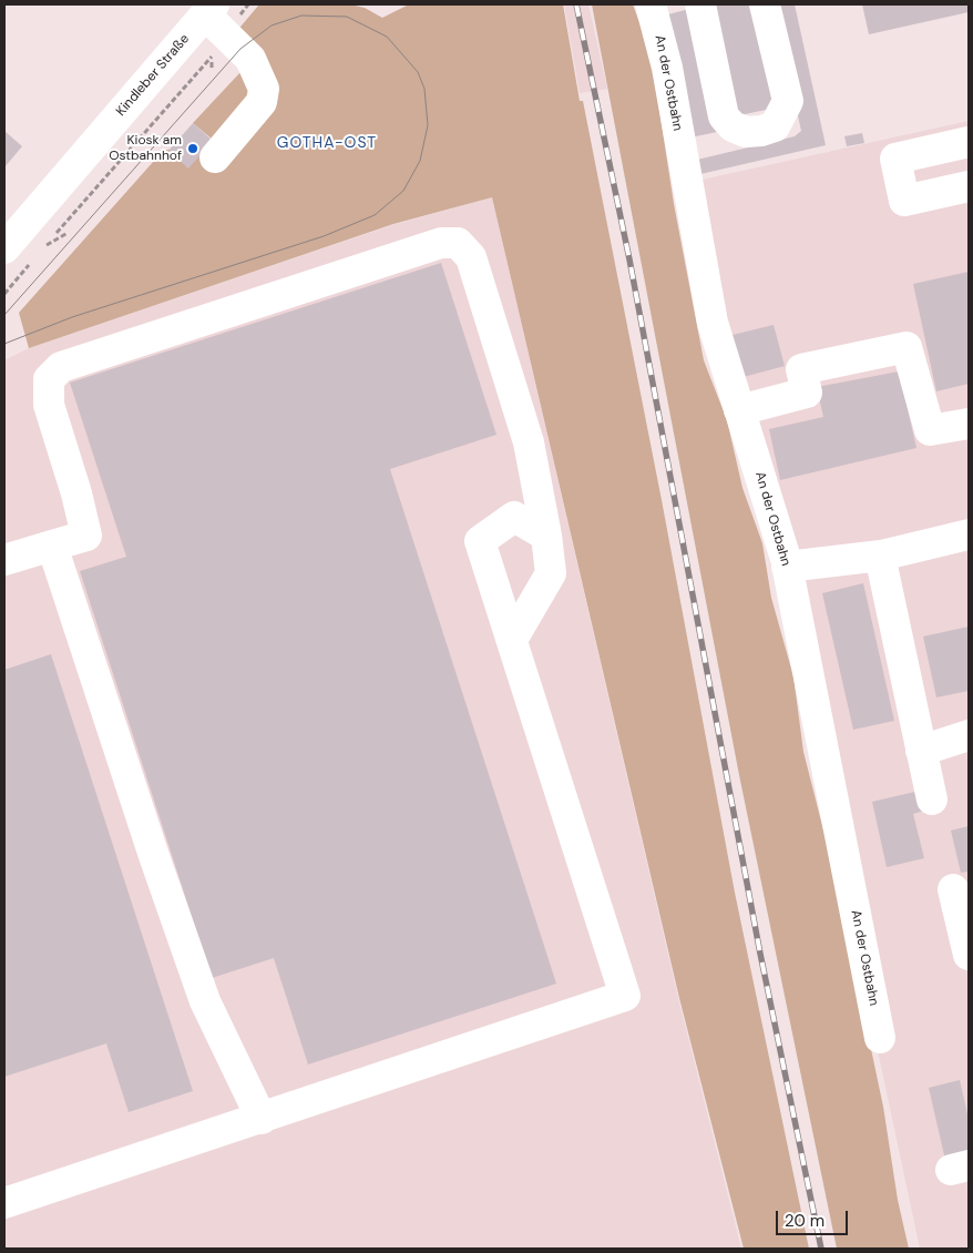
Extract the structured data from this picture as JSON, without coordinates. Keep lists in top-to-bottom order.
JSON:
{
  "streets": {
    "main road": ["Kindleber Straße", "An der Ostbahn"]
  },
  "districts": ["GOTHA-OST"],
  "places": ["Kiosk am Ostbahnhof"],
  "scale_bar": "20 m"
}
